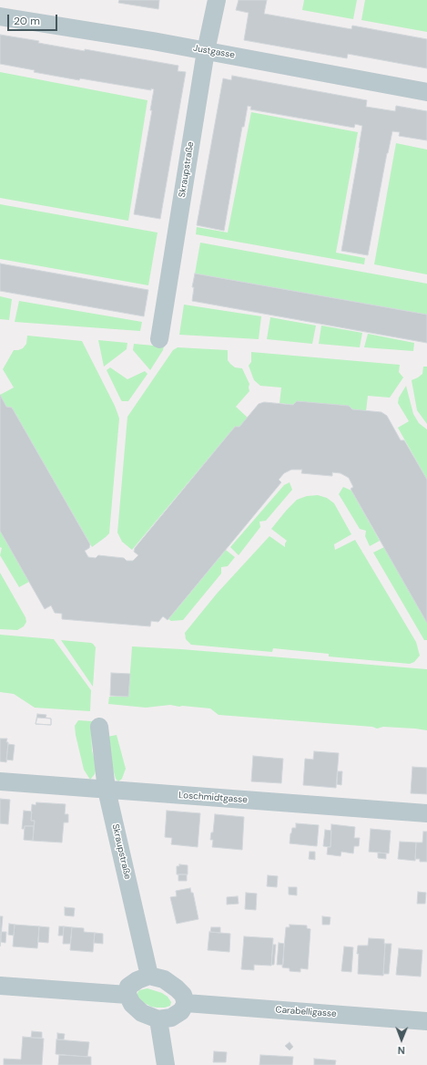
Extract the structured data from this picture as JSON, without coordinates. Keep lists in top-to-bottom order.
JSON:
{
  "streets": {
    "street": [
      "Justgasse",
      "Skraupstraße",
      "Loschmidtgasse",
      "Carabelligasse"
    ]
  },
  "crossings": [
    ["Justgasse", "Skraupstraße"],
    ["Skraupstraße", "Loschmidtgasse"],
    ["Skraupstraße", "Carabelligasse"]
  ],
  "scale_bar": "20 m",
  "north": "bottom"
}
